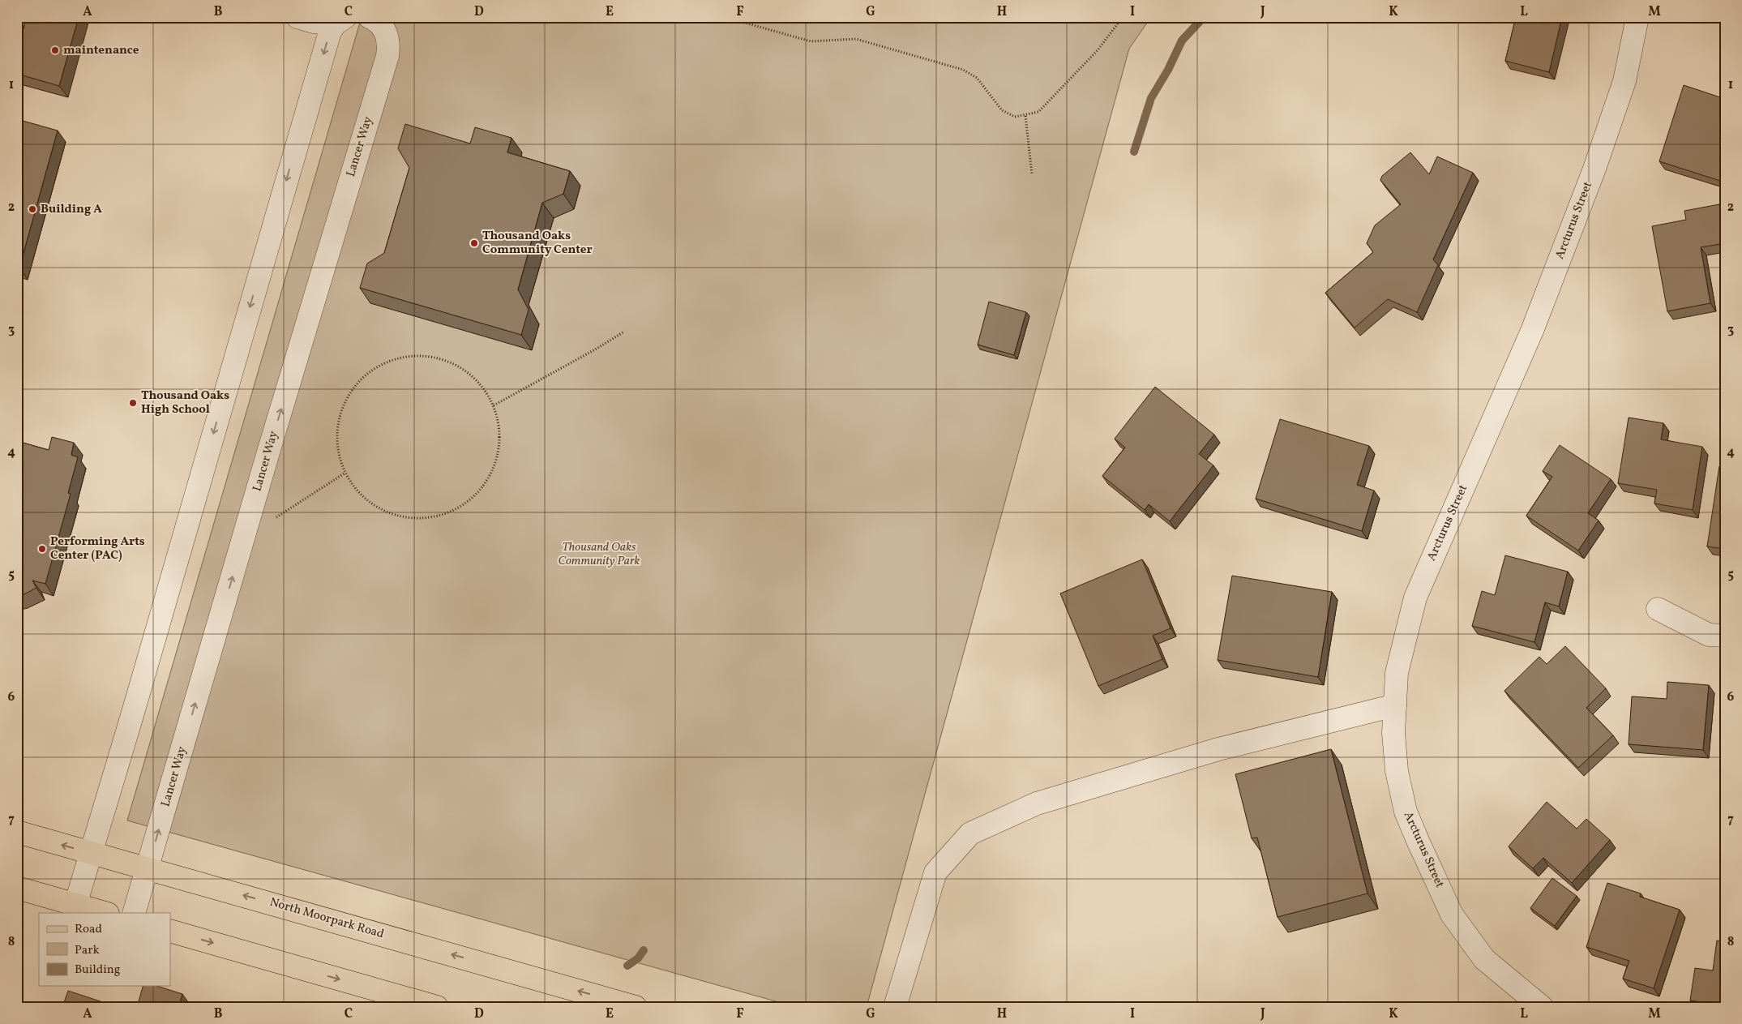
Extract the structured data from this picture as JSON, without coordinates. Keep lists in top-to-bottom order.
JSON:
{
  "streets": {
    "main road": ["North Moorpark Road"],
    "street": ["Lancer Way", "Arcturus Street"]
  },
  "crossings": [
    ["Lancer Way", "North Moorpark Road"]
  ],
  "parks": ["Thousand Oaks Community Park"],
  "places": [
    "maintenance",
    "Building A",
    "Thousand Oaks Community Center",
    "Thousand Oaks High School",
    "Performing Arts Center (PAC)"
  ],
  "legend": ["Road", "Park", "Building"],
  "grid": {
    "columns": [
      "A",
      "B",
      "C",
      "D",
      "E",
      "F",
      "G",
      "H",
      "I",
      "J",
      "K",
      "L",
      "M"
    ],
    "rows": [
      "1",
      "2",
      "3",
      "4",
      "5",
      "6",
      "7",
      "8"
    ]
  }
}
